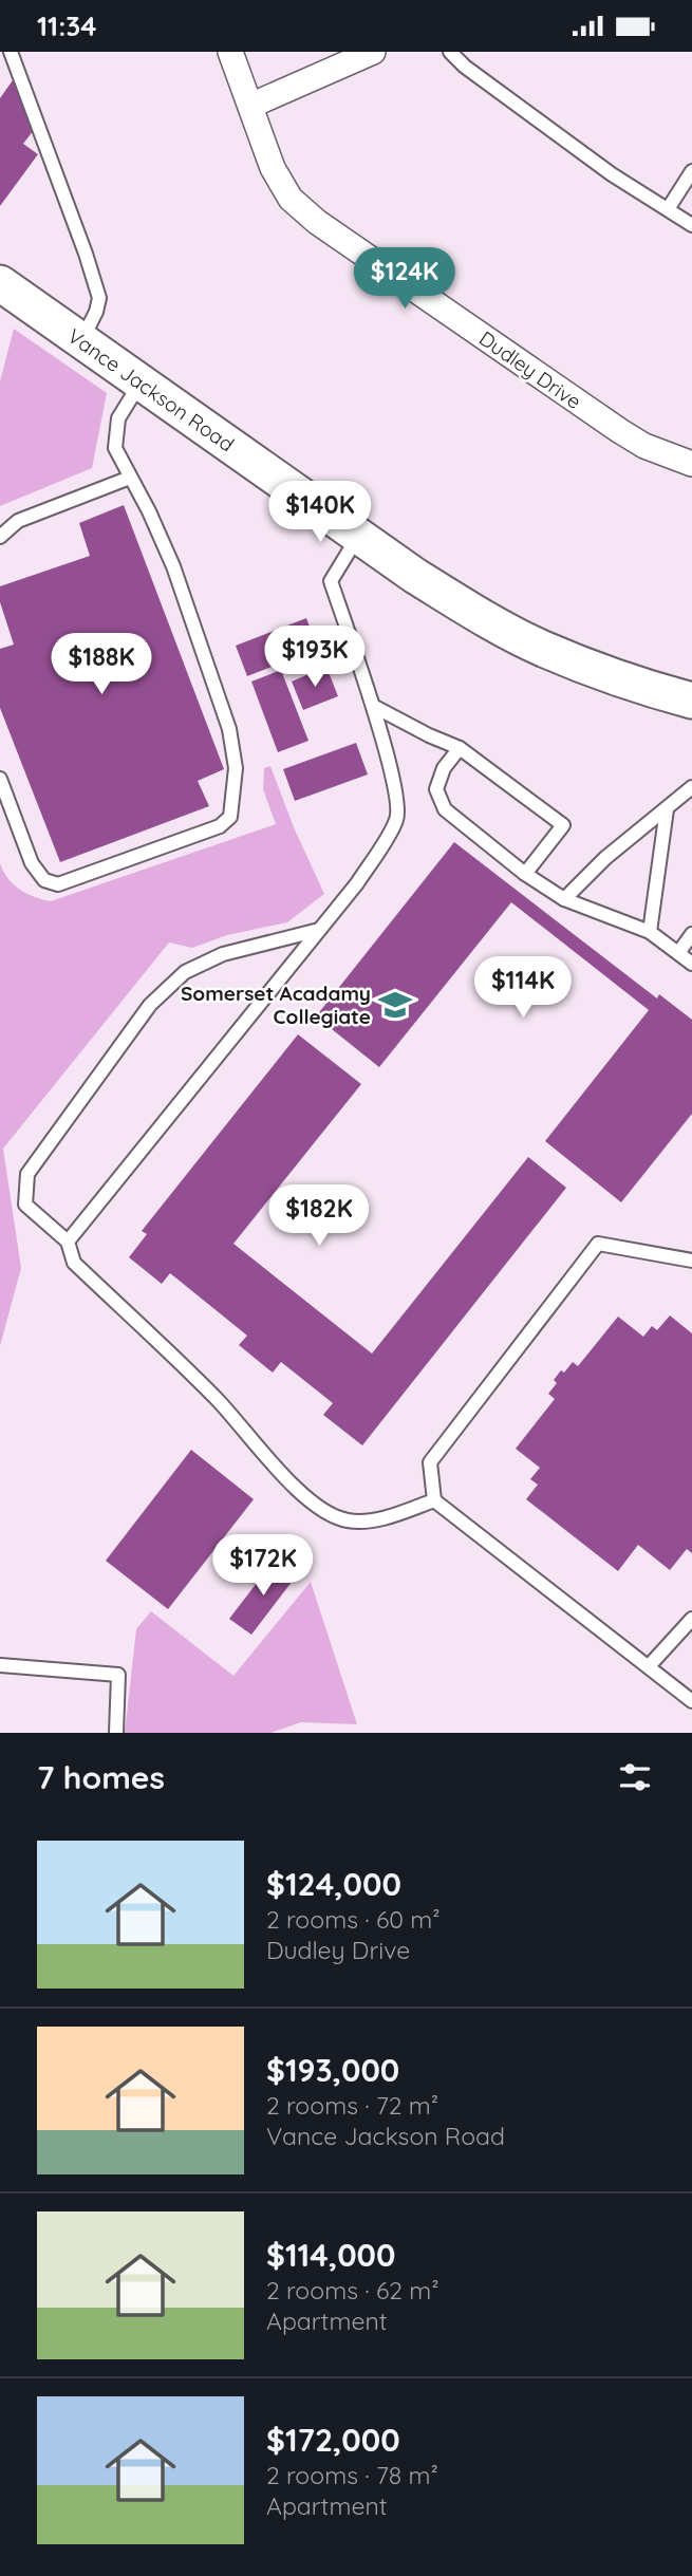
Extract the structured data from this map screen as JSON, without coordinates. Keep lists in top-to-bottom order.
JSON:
{
  "streets": {
    "main road": ["Vance Jackson Road"],
    "street": ["Dudley Drive"]
  },
  "places": {
    "school or university": ["Somerset Acadamy Collegiate"]
  },
  "page": {
    "status": "11:34",
    "price": [
      "$124K",
      "$140K",
      "$193K",
      "$188K",
      "$114K",
      "$182K",
      "$172K"
    ],
    "heading": "7 homes",
    "list": [
      {
        "name": "$124,000",
        "note": "2 rooms · 60 m² · Dudley Drive"
      },
      {
        "name": "$193,000",
        "note": "2 rooms · 72 m² · Vance Jackson Road"
      },
      {
        "name": "$114,000",
        "note": "2 rooms · 62 m² · Apartment"
      },
      {
        "name": "$172,000",
        "note": "2 rooms · 78 m² · Apartment"
      }
    ]
  }
}
